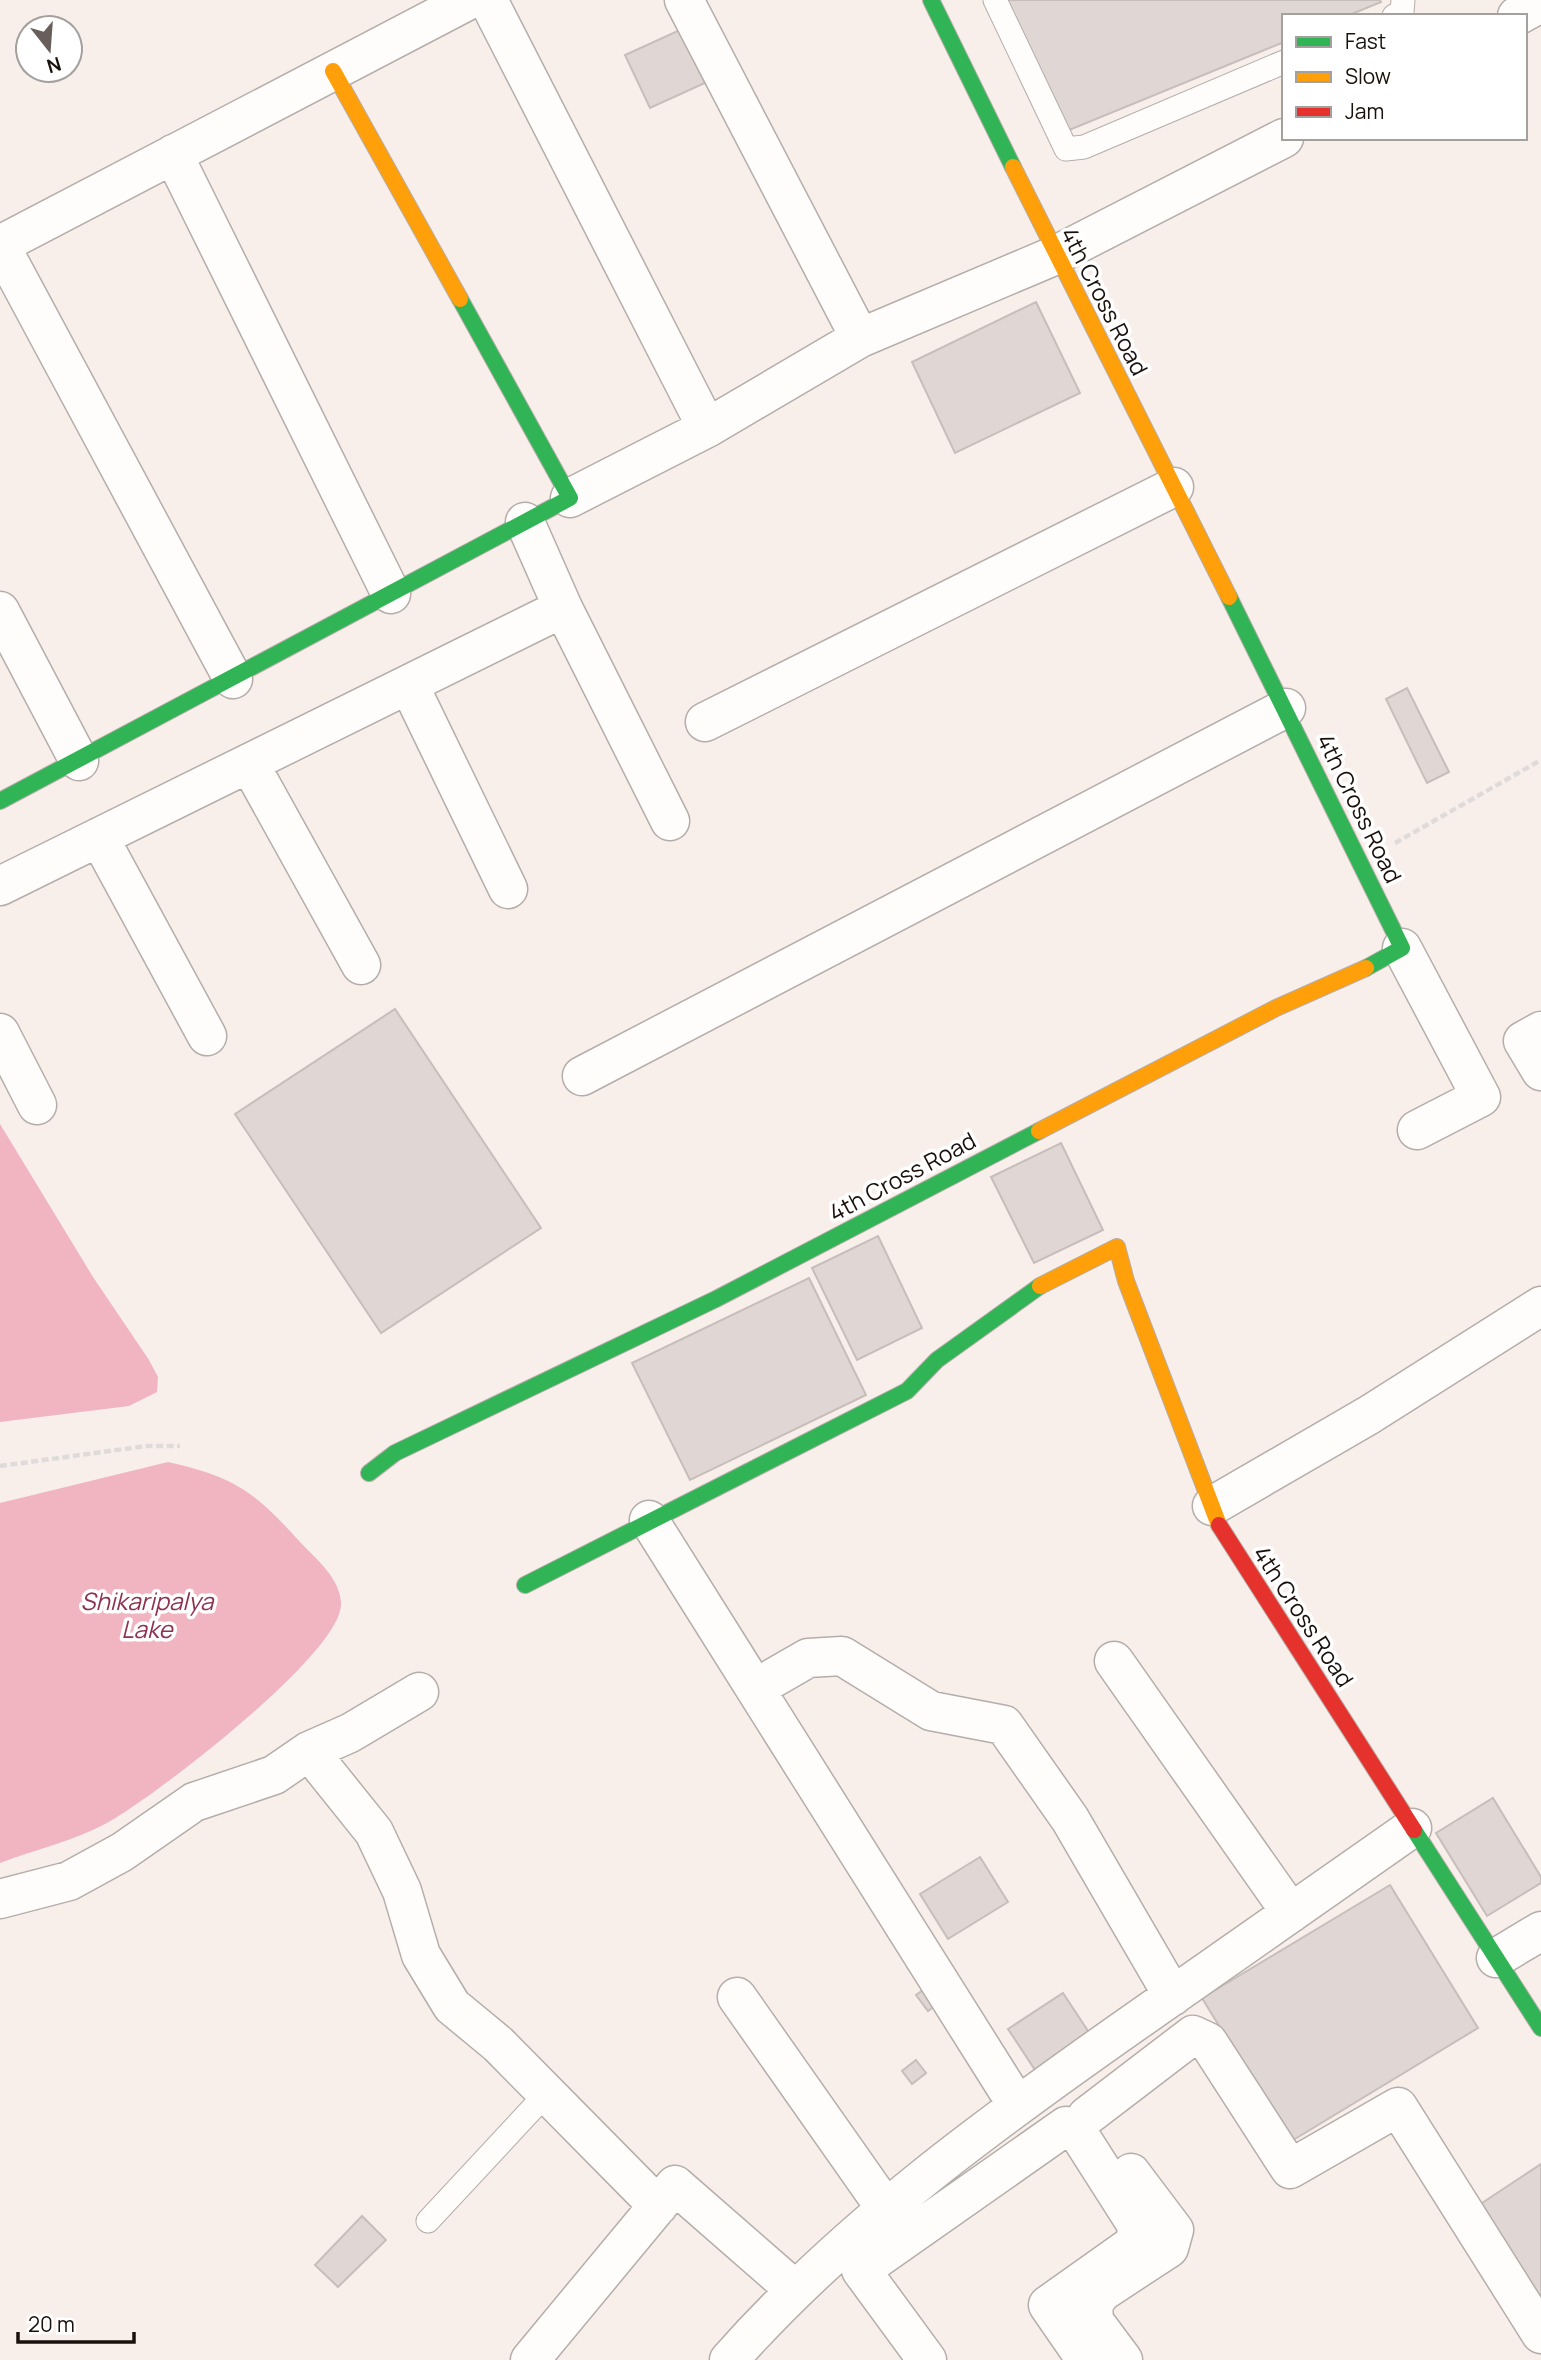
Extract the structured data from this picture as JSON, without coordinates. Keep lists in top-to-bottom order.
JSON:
{
  "streets": {
    "street": ["4th Cross Road"]
  },
  "water": ["Shikaripalya Lake"],
  "legend": ["Fast", "Slow", "Jam"],
  "scale_bar": "20 m",
  "north": "bottom"
}
